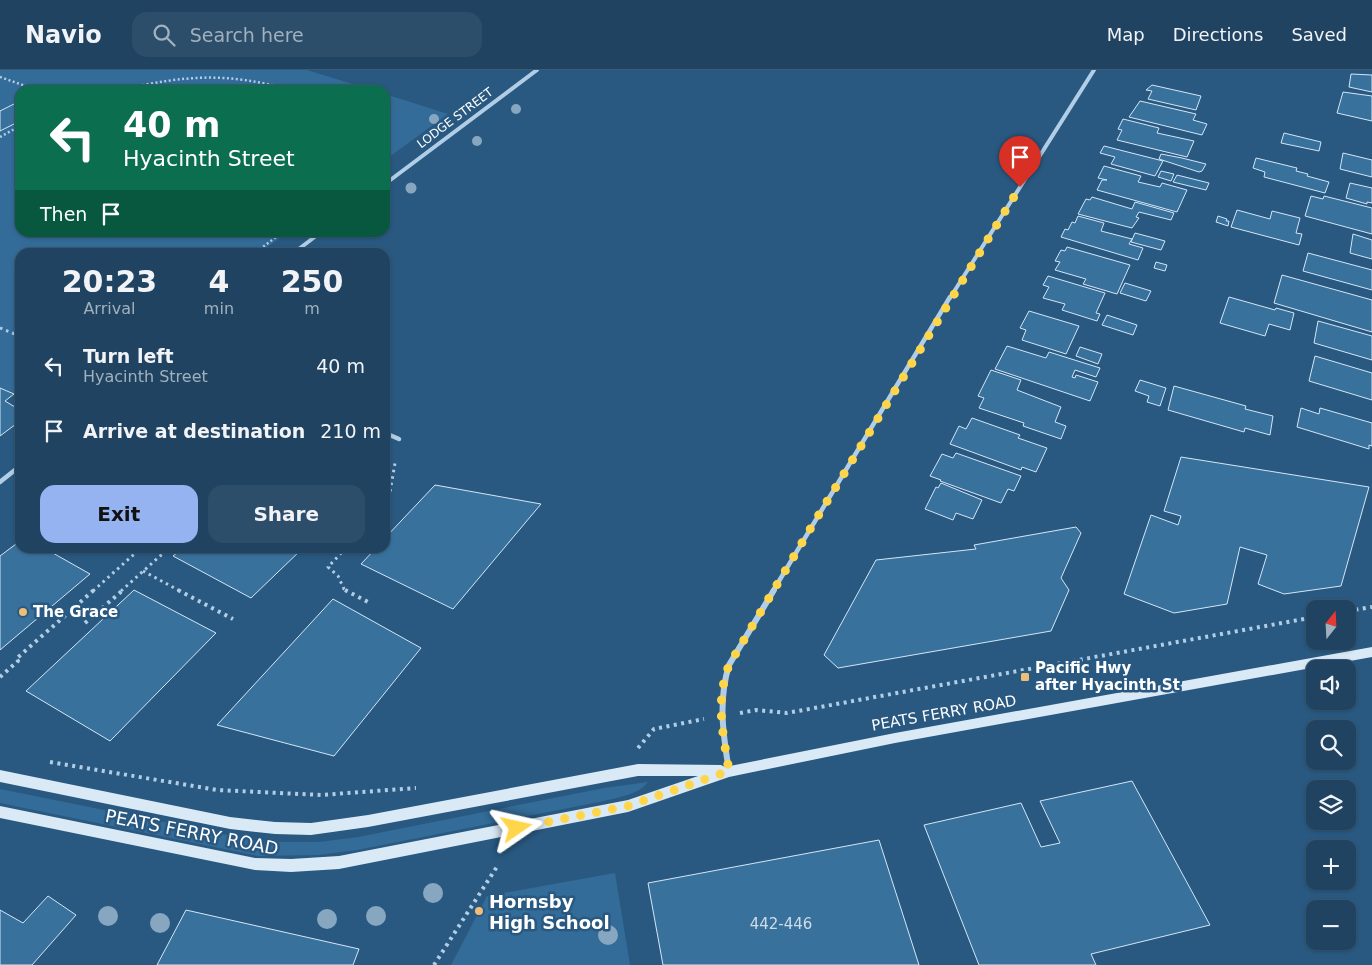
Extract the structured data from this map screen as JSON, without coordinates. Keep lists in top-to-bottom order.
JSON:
{
  "streets": {
    "main road": ["PEATS FERRY ROAD"],
    "street": ["LODGE STREET"]
  },
  "places": {
    "other": ["The Grace", "Hornsby High School"],
    "transit": ["Pacific Hwy after Hyacinth St"]
  },
  "house_numbers": ["442-446"],
  "north": "top",
  "page": {
    "header": "Navio",
    "search": "Search here",
    "nav": ["Map", "Directions", "Saved"],
    "turn": ["40 m", "Hyacinth Street"],
    "then": "Then",
    "eta": [
      "20:23",
      "Arrival",
      "4",
      "min",
      "250",
      "m"
    ],
    "list": [
      {
        "name": "Turn left",
        "note": "Hyacinth Street",
        "value": "40 m"
      },
      {
        "name": "Arrive at destination",
        "value": "210 m"
      }
    ],
    "buttons": ["Exit", "Share"],
    "map_buttons": ["+", "−"]
  }
}
